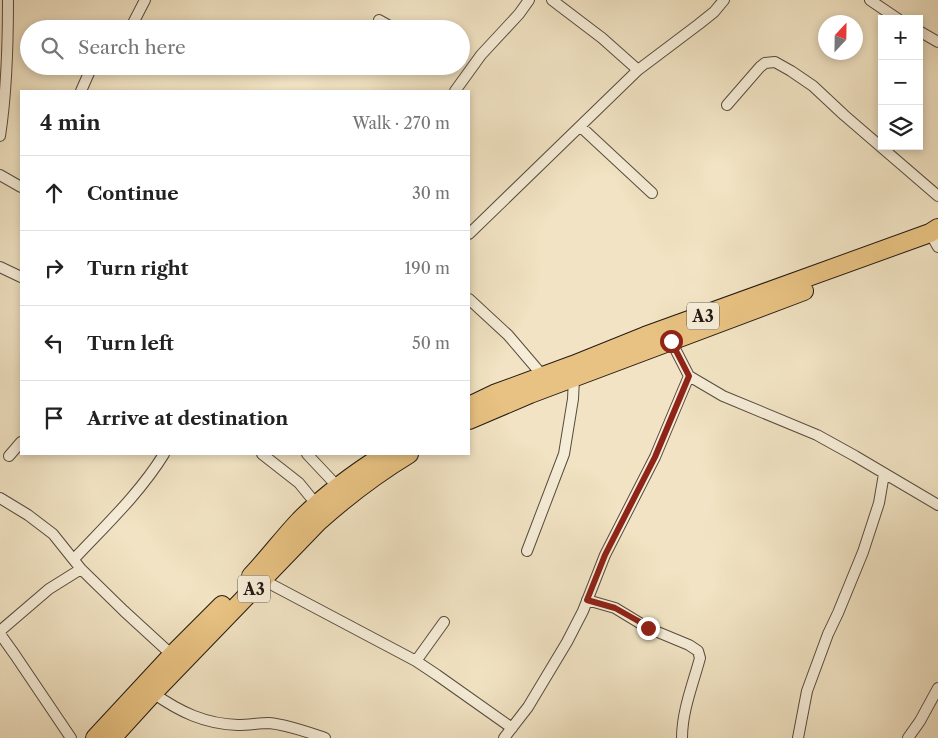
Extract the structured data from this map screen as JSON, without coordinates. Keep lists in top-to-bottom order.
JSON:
{
  "streets": {
    "highway": ["A3"]
  },
  "north": "top",
  "page": {
    "map_buttons": ["+", "−"],
    "search": "Search here",
    "heading": ["4 min", "Walk · 270 m"],
    "list": [
      ["Continue", "30 m"],
      ["Turn right", "190 m"],
      ["Turn left", "50 m"],
      "Arrive at destination"
    ]
  }
}
